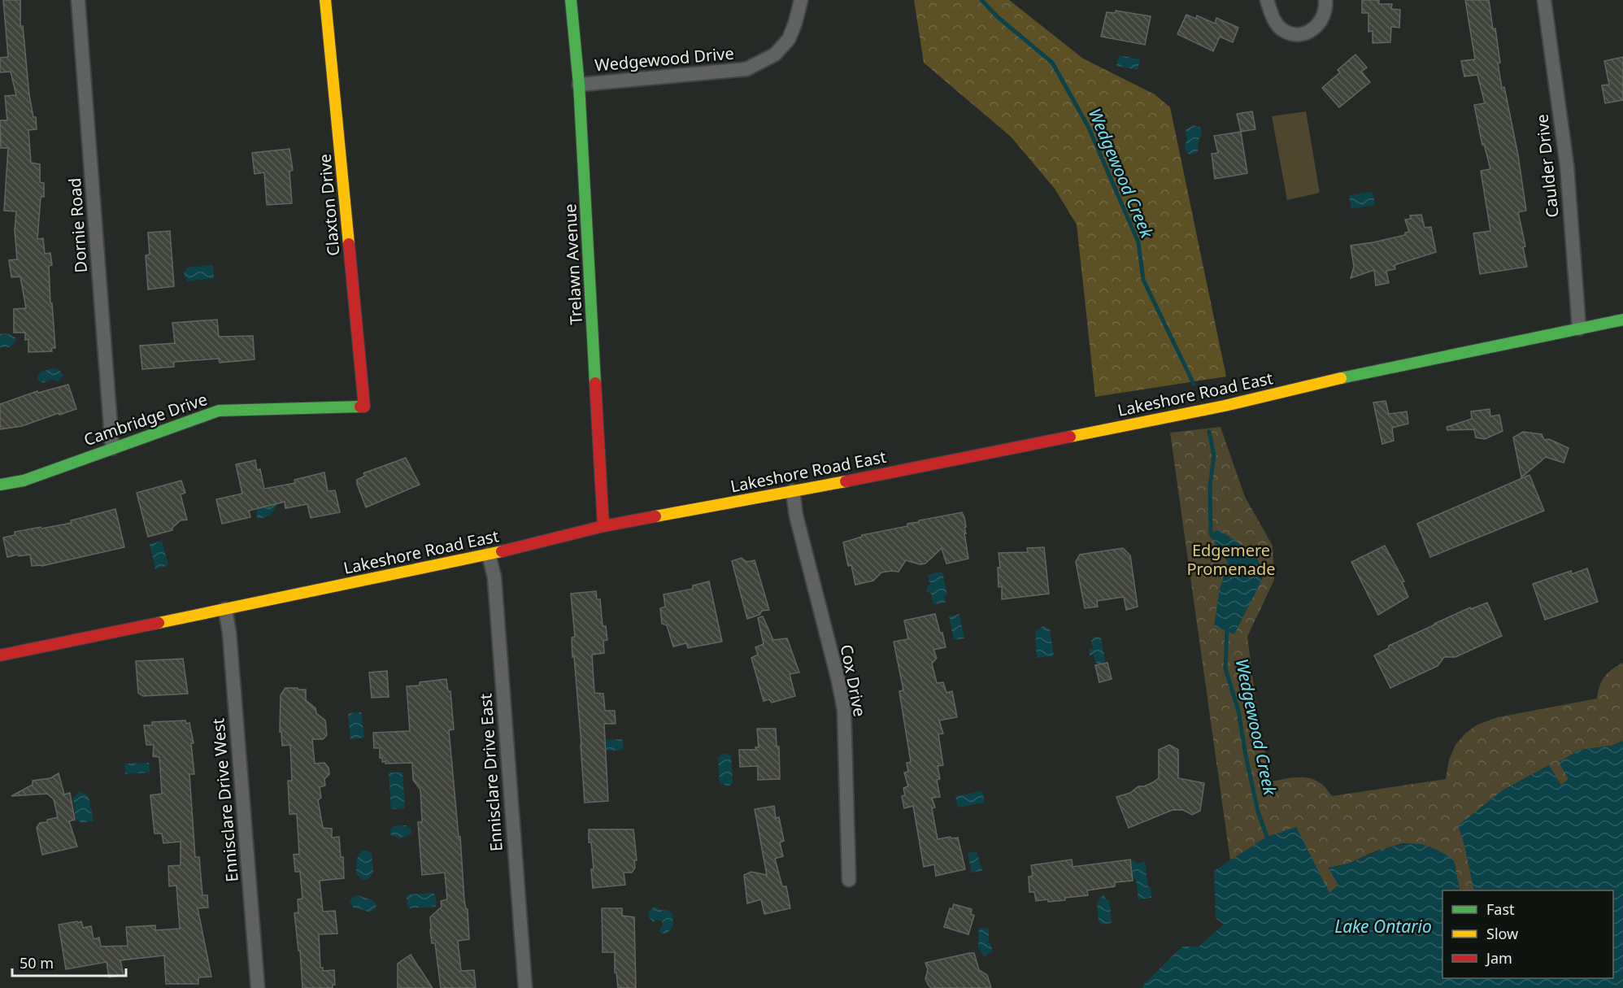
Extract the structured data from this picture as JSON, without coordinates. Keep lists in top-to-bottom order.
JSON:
{
  "streets": {
    "main road": [
      "Claxton Drive",
      "Trelawn Avenue",
      "Lakeshore Road East",
      "Cambridge Drive"
    ],
    "street": [
      "Wedgewood Drive",
      "Caulder Drive",
      "Dornie Road",
      "Cox Drive",
      "Ennisclare Drive East",
      "Ennisclare Drive West"
    ]
  },
  "crossings": [
    ["Wedgewood Drive", "Trelawn Avenue"],
    ["Caulder Drive", "Lakeshore Road East"],
    ["Claxton Drive", "Cambridge Drive"],
    ["Dornie Road", "Cambridge Drive"],
    ["Trelawn Avenue", "Lakeshore Road East"],
    ["Lakeshore Road East", "Cox Drive"],
    ["Lakeshore Road East", "Ennisclare Drive East"],
    ["Lakeshore Road East", "Ennisclare Drive West"]
  ],
  "water": ["Wedgewood Creek", "Lake Ontario"],
  "parks": ["Edgemere Promenade"],
  "legend": ["Fast", "Slow", "Jam"],
  "scale_bar": "50 m"
}
